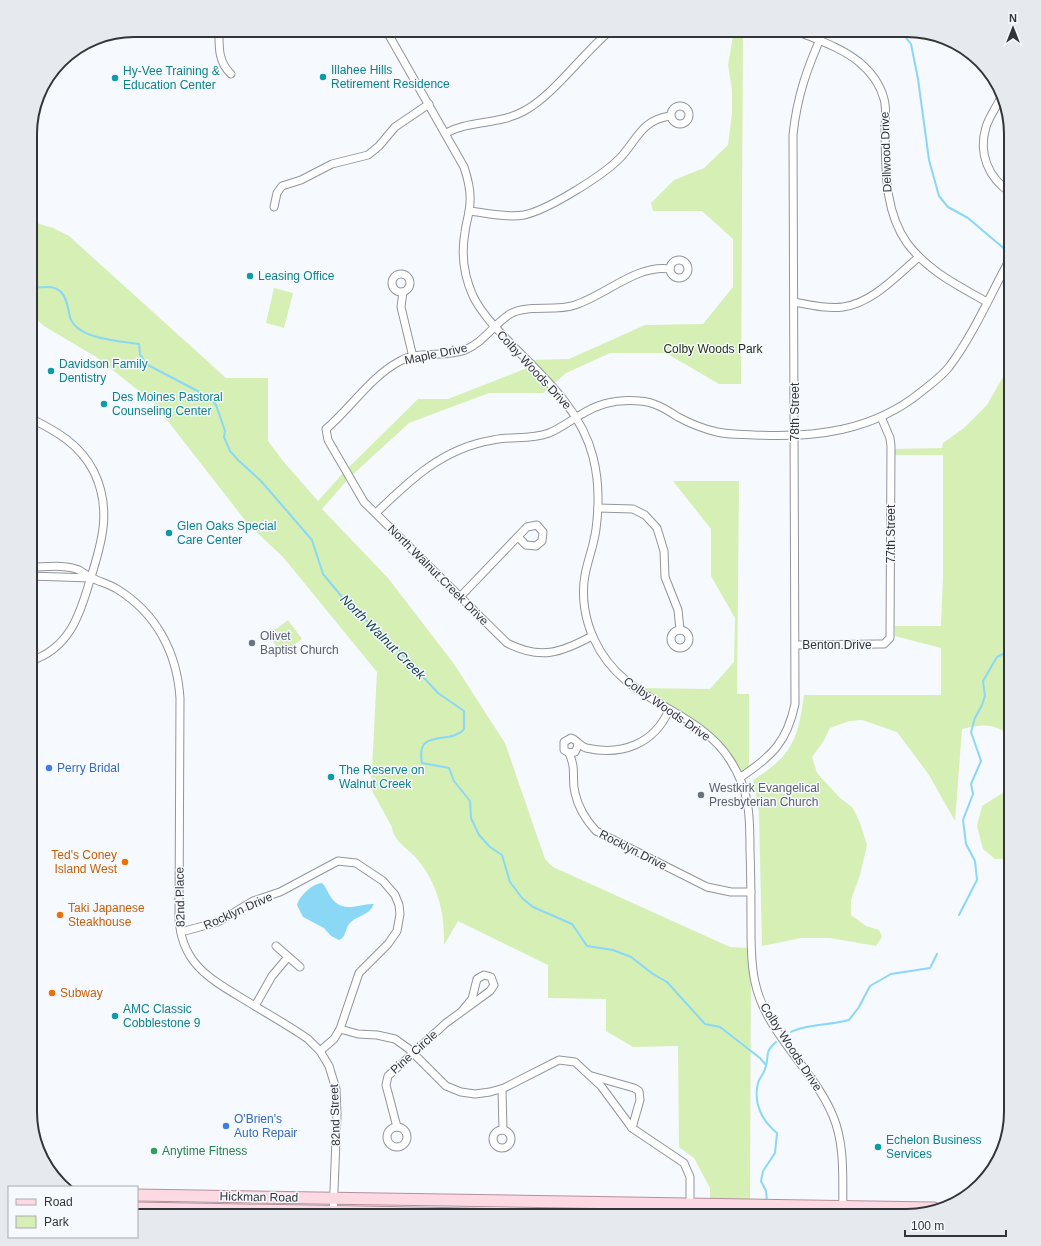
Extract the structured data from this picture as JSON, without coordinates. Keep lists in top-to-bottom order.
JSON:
{
  "streets": {
    "main road": ["Hickman Road"],
    "street": [
      "Dellwood Drive",
      "Maple Drive",
      "Colby Woods Drive",
      "78th Street",
      "77th Street",
      "North Walnut Creek Drive",
      "Benton Drive",
      "Rocklyn Drive",
      "82nd Place",
      "Pine Circle",
      "82nd Street"
    ]
  },
  "crossings": [
    ["Dellwood Drive", "78th Street"],
    ["Maple Drive", "Colby Woods Drive"],
    ["Maple Drive", "North Walnut Creek Drive"],
    ["Colby Woods Drive", "78th Street"],
    ["Colby Woods Drive", "North Walnut Creek Drive"],
    ["Colby Woods Drive", "Rocklyn Drive"],
    ["78th Street", "Benton Drive"],
    ["77th Street", "Benton Drive"],
    ["Rocklyn Drive", "82nd Place"],
    ["82nd Place", "82nd Street"],
    ["82nd Street", "Hickman Road"]
  ],
  "water": ["North Walnut Creek"],
  "parks": ["Colby Woods Park"],
  "places": [
    "Illahee Hills Retirement Residence",
    "Hy-Vee Training & Education Center",
    "Leasing Office",
    "Davidson Family Dentistry",
    "Des Moines Pastoral Counseling Center",
    "Glen Oaks Special Care Center",
    "Olivet Baptist Church",
    "Perry Bridal",
    "The Reserve on Walnut Creek",
    "Westkirk Evangelical Presbyterian Church",
    "Ted's Coney Island West",
    "Taki Japanese Steakhouse",
    "Subway",
    "AMC Classic Cobblestone 9",
    "O'Brien's Auto Repair",
    "Echelon Business Services",
    "Anytime Fitness"
  ],
  "legend": ["Road", "Park"],
  "scale_bar": "100 m",
  "north": "top"
}
